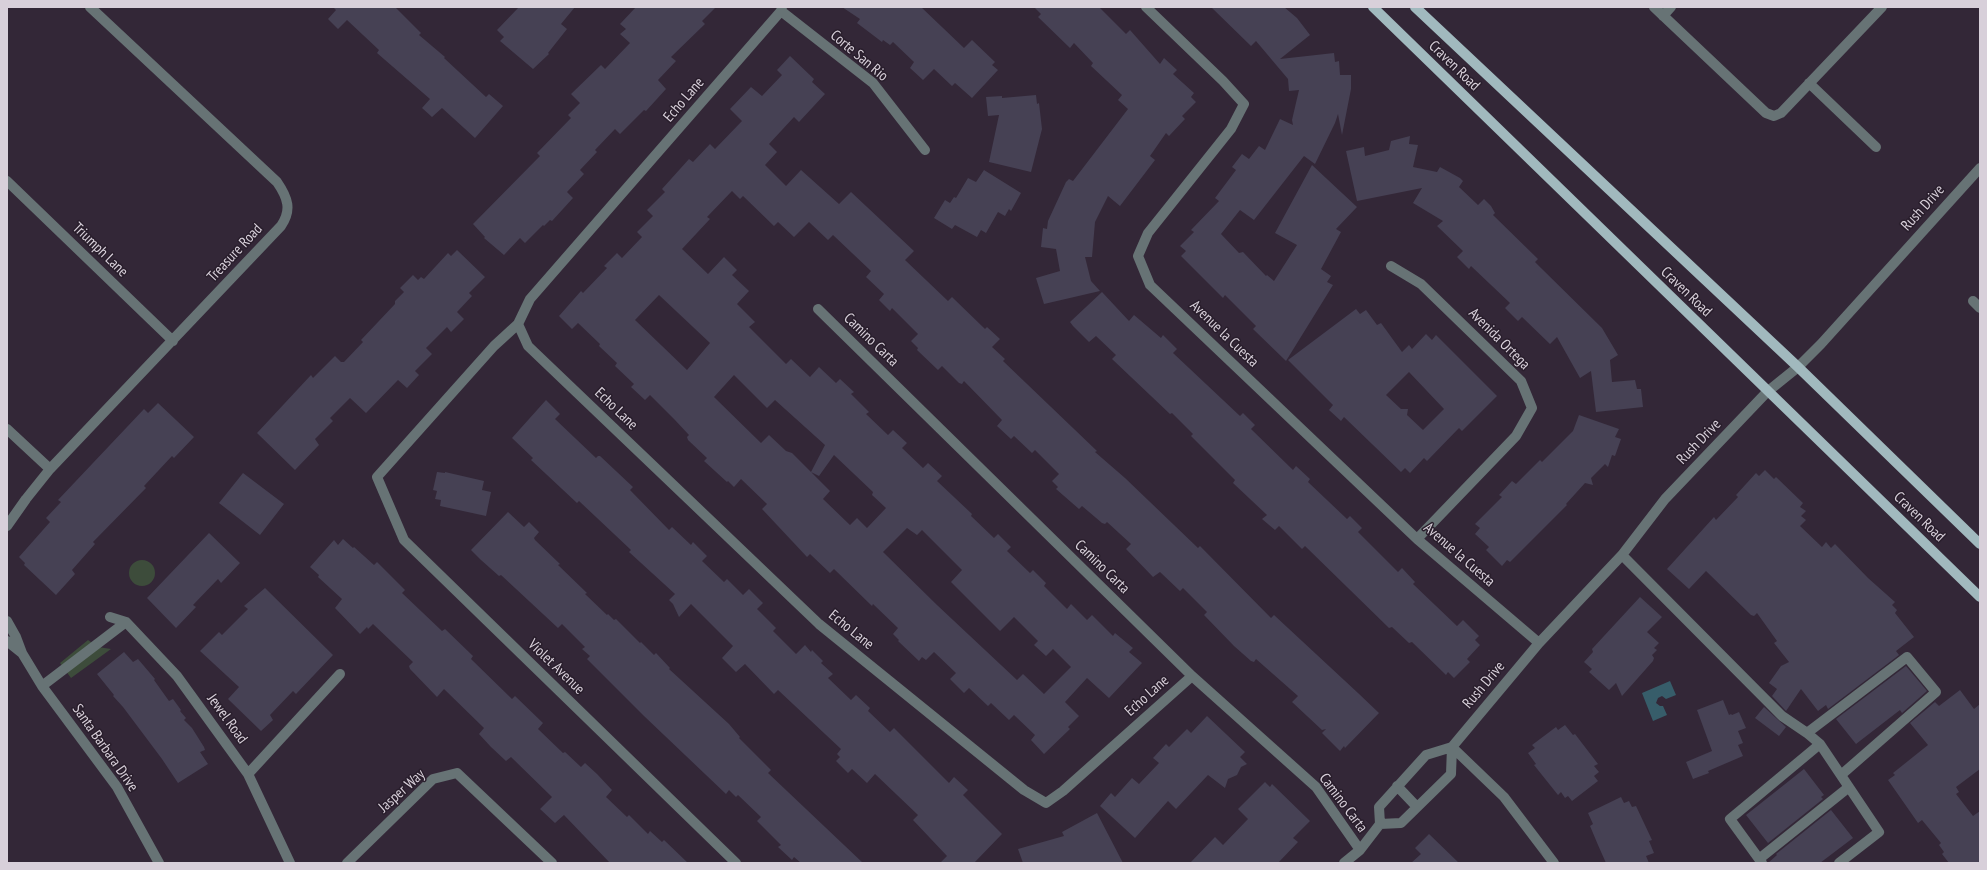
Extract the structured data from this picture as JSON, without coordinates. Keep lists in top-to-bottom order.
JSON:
{
  "streets": {
    "main road": ["Craven Road"],
    "street": [
      "Corte San Rio",
      "Echo Lane",
      "Rush Drive",
      "Triumph Lane",
      "Treasure Road",
      "Avenue la Cuesta",
      "Avenida Ortega",
      "Camino Carta",
      "Violet Avenue",
      "Jewel Road",
      "Santa Barbara Drive",
      "Jasper Way"
    ]
  },
  "crossings": [
    ["Corte San Rio", "Echo Lane"],
    ["Craven Road", "Rush Drive"],
    ["Echo Lane", "Camino Carta"],
    ["Echo Lane", "Violet Avenue"],
    ["Rush Drive", "Avenue la Cuesta"],
    ["Triumph Lane", "Treasure Road"],
    ["Avenue la Cuesta", "Avenida Ortega"]
  ]
}
